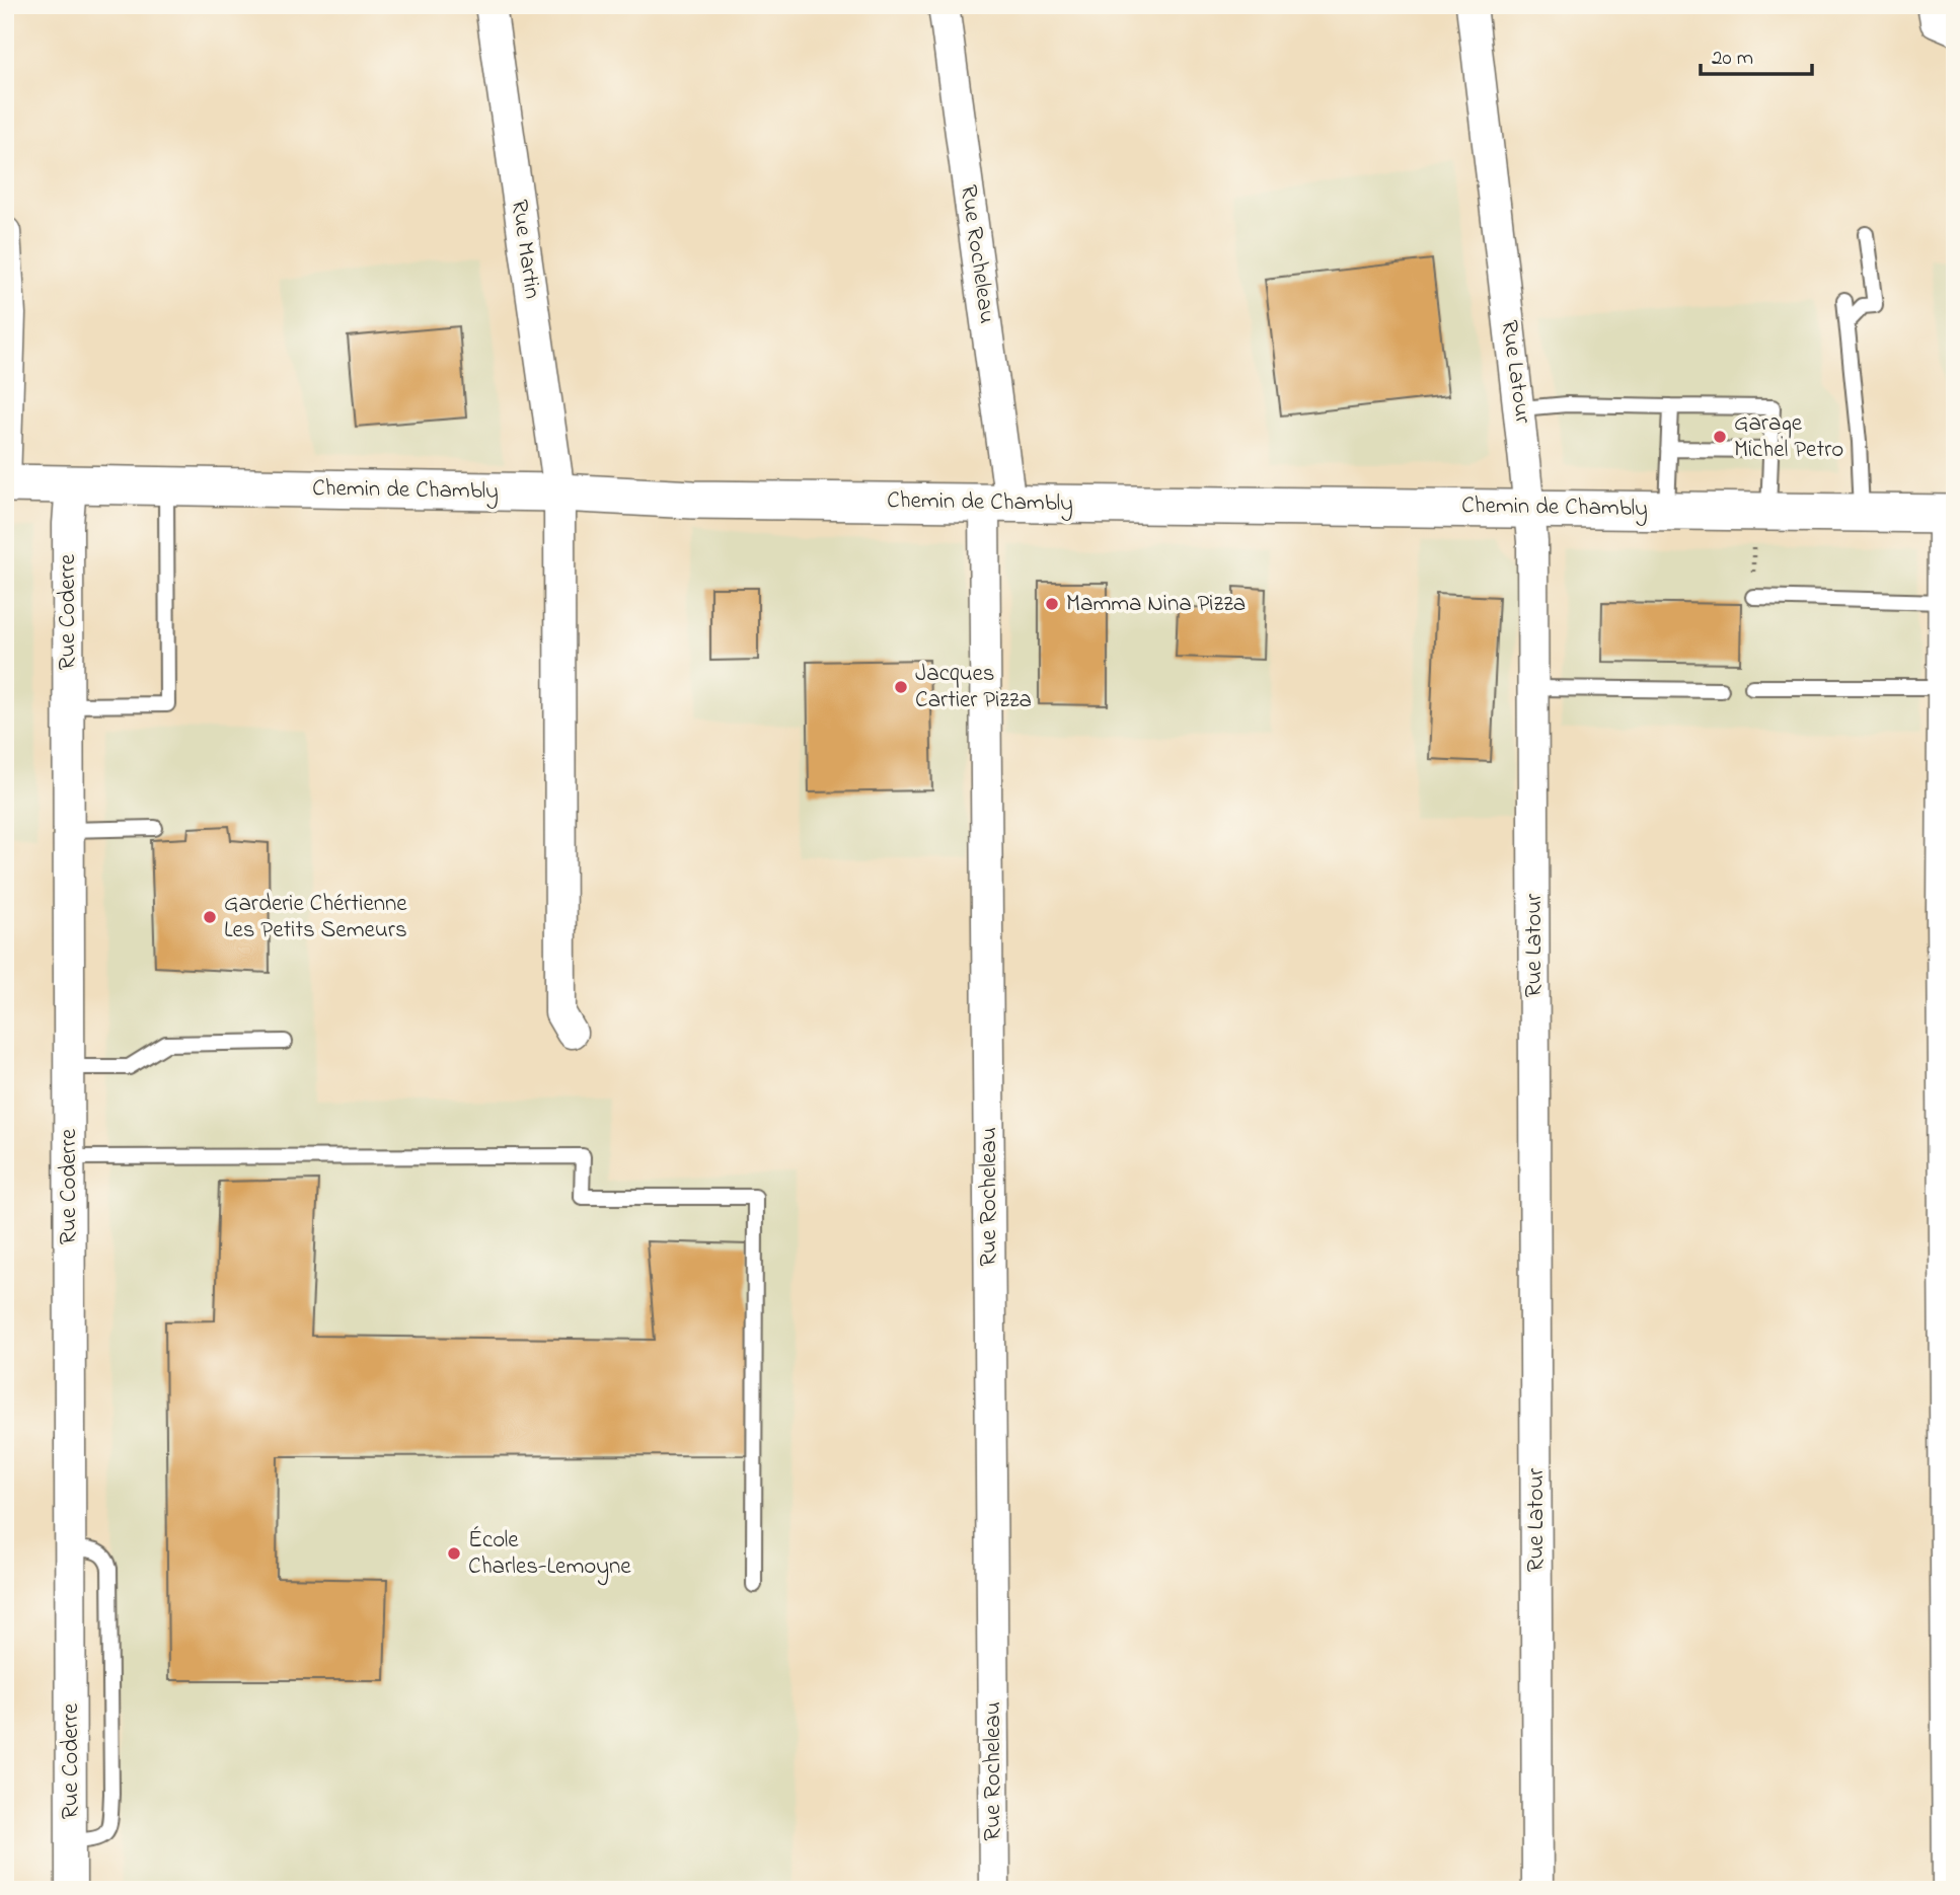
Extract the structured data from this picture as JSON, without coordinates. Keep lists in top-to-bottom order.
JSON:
{
  "streets": {
    "street": [
      "Rue Martin",
      "Rue Rocheleau",
      "Rue Latour",
      "Chemin de Chambly",
      "Rue Coderre"
    ]
  },
  "crossings": [
    ["Rue Martin", "Chemin de Chambly"],
    ["Rue Rocheleau", "Chemin de Chambly"],
    ["Rue Latour", "Chemin de Chambly"],
    ["Chemin de Chambly", "Rue Coderre"]
  ],
  "places": [
    "Garage Michel Petro",
    "Mamma Nina Pizza",
    "Jacques Cartier Pizza",
    "Garderie Chértienne Les Petits Semeurs",
    "École Charles-Lemoyne"
  ],
  "scale_bar": "20 m"
}
